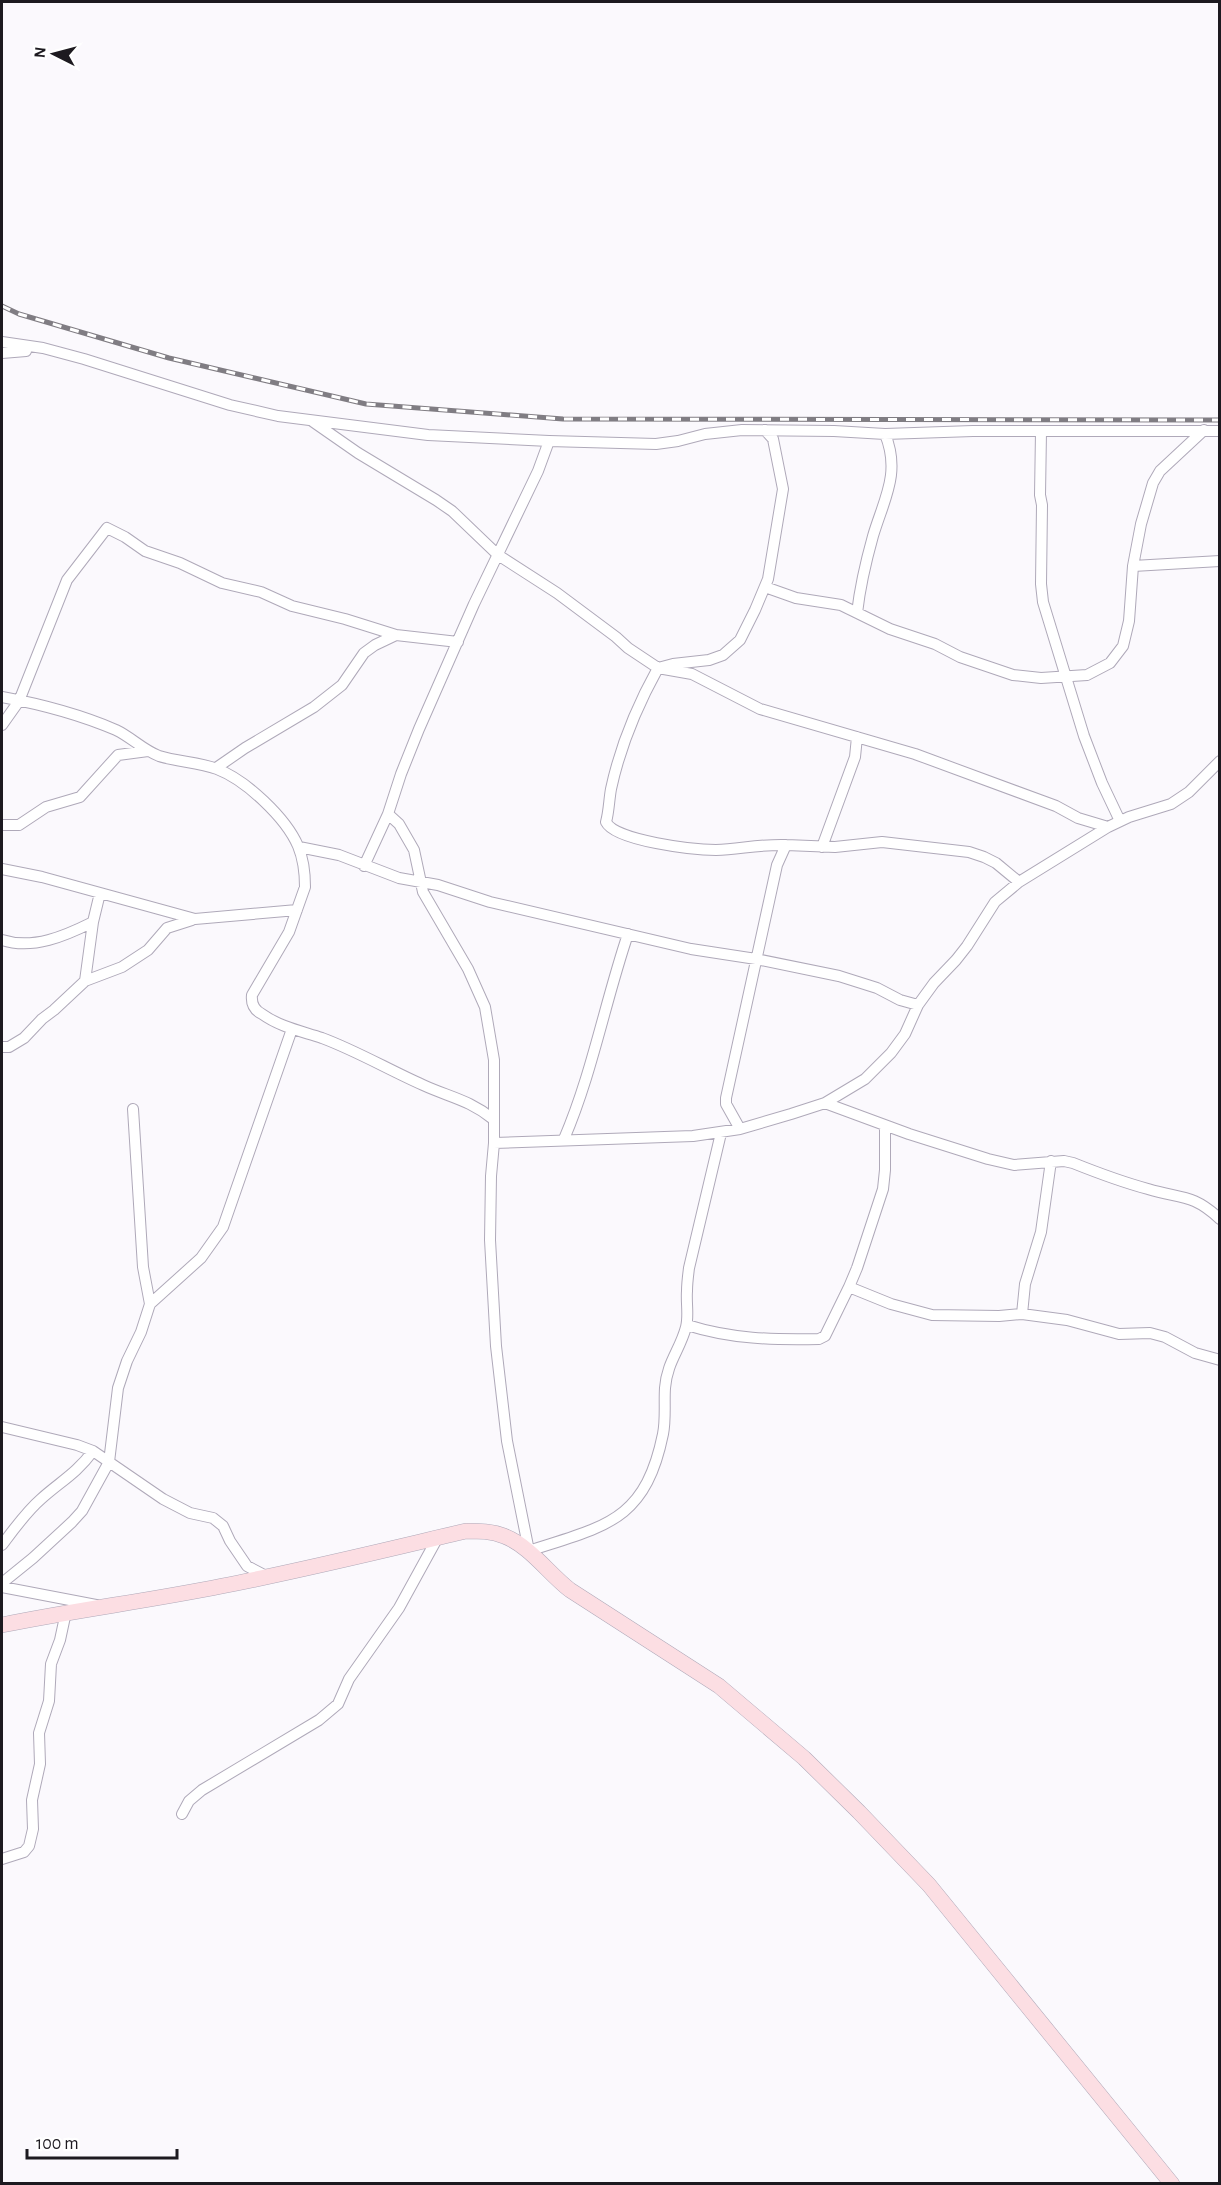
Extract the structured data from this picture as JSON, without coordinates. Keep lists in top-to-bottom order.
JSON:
{
  "scale_bar": "100 m",
  "north": "left"
}
